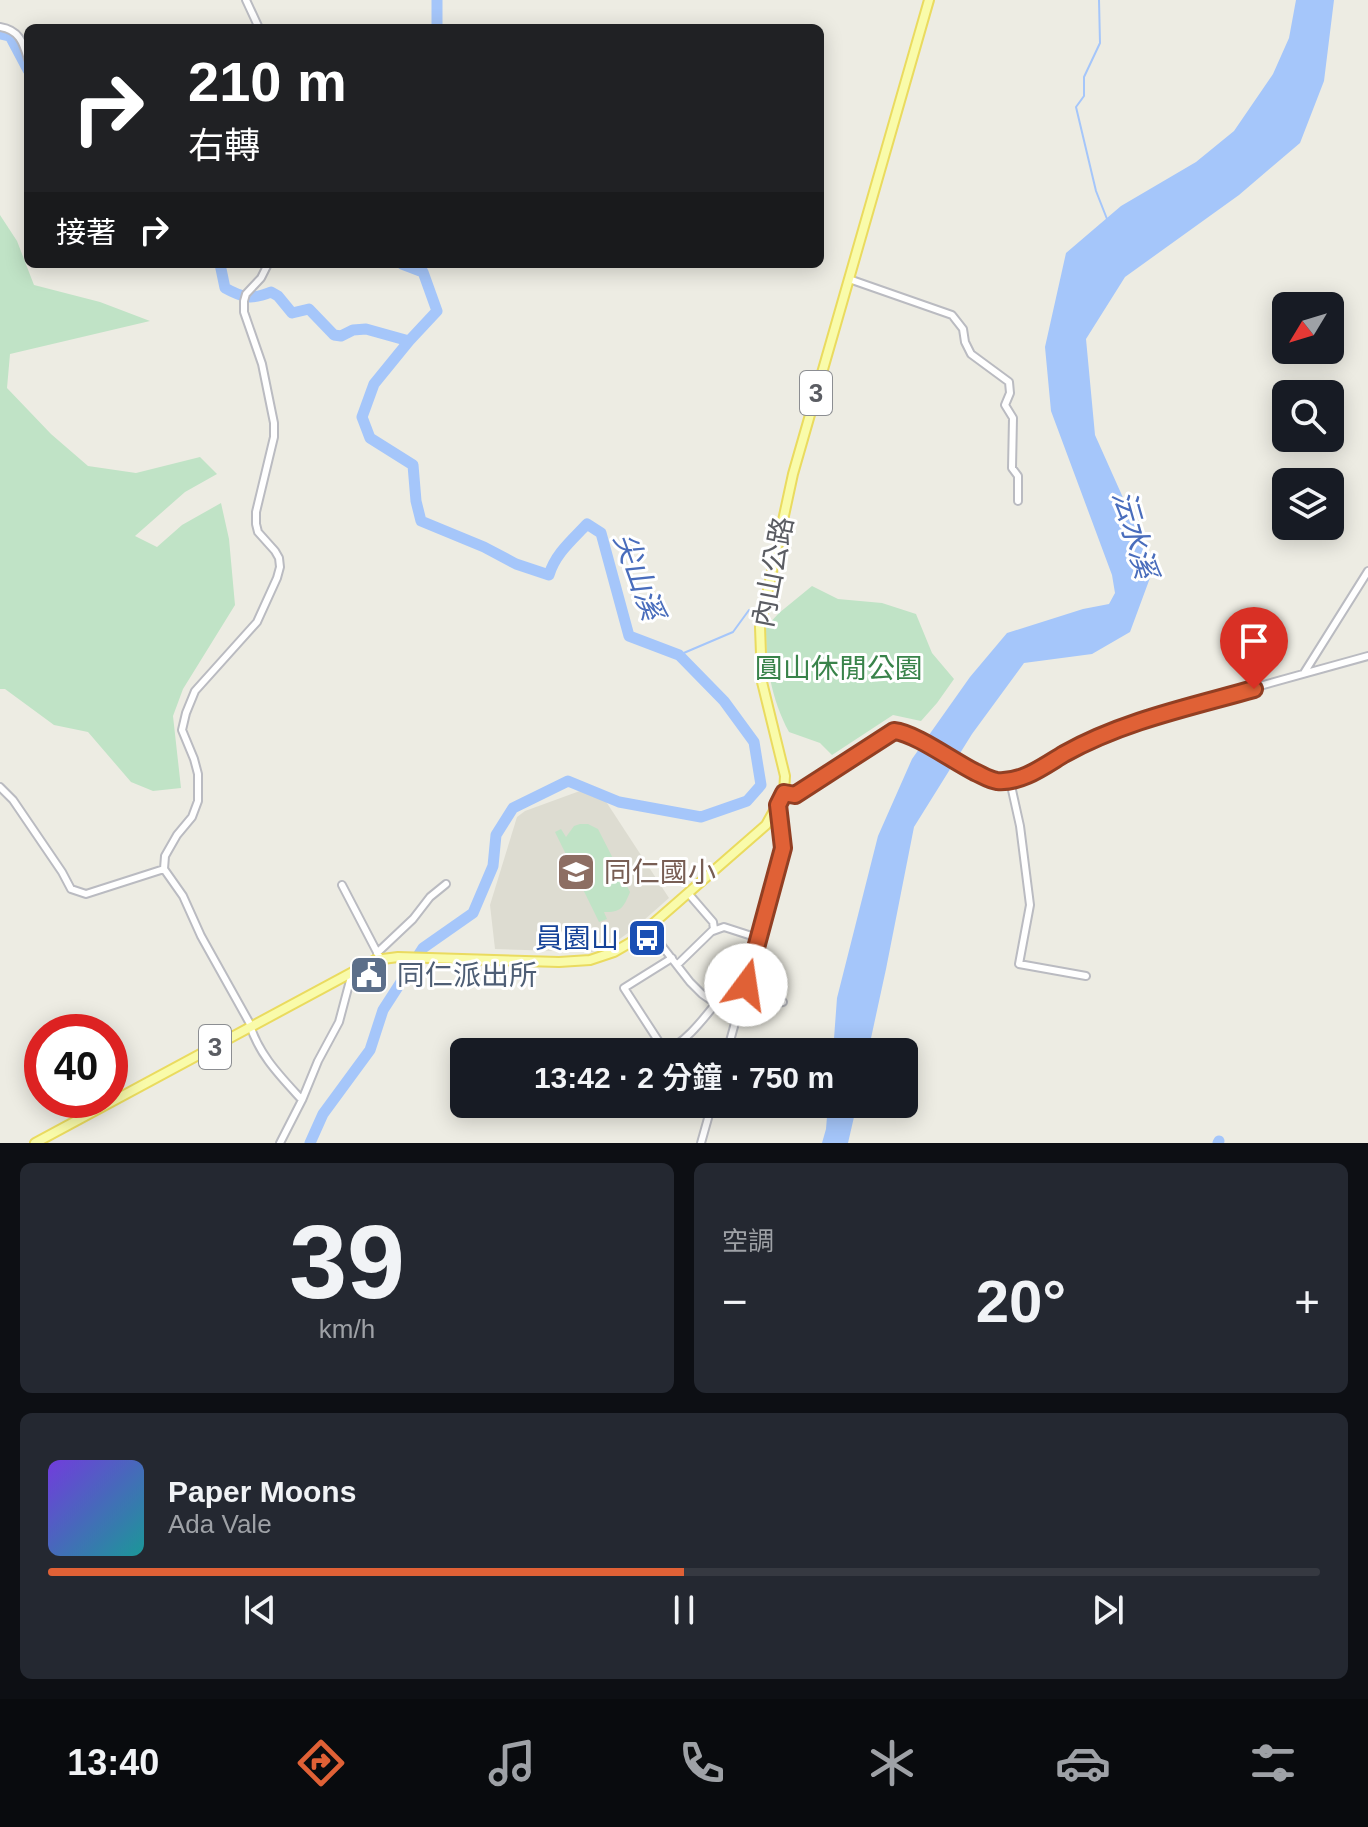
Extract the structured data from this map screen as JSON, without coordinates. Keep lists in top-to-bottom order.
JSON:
{
  "streets": {
    "main road": ["3", "內山公路"]
  },
  "crossings": [
    ["3", "內山公路"]
  ],
  "water": ["沄水溪", "尖山溪"],
  "parks": ["圓山休閒公園"],
  "places": {
    "school or university": ["同仁國小"],
    "bus stop": ["員園山"],
    "public building": ["同仁派出所"]
  },
  "north": "bottom left",
  "page": {
    "turn": ["210 m", "右轉"],
    "then": "接著",
    "limit": "40",
    "trip": "13:42 · 2 分鐘 · 750 m",
    "tile": [
      ["39", "km/h"],
      "空調"
    ],
    "heat": ["−", "20°", "+"],
    "song": ["Paper Moons", "Ada Vale"],
    "tabs": "13:40"
  }
}
